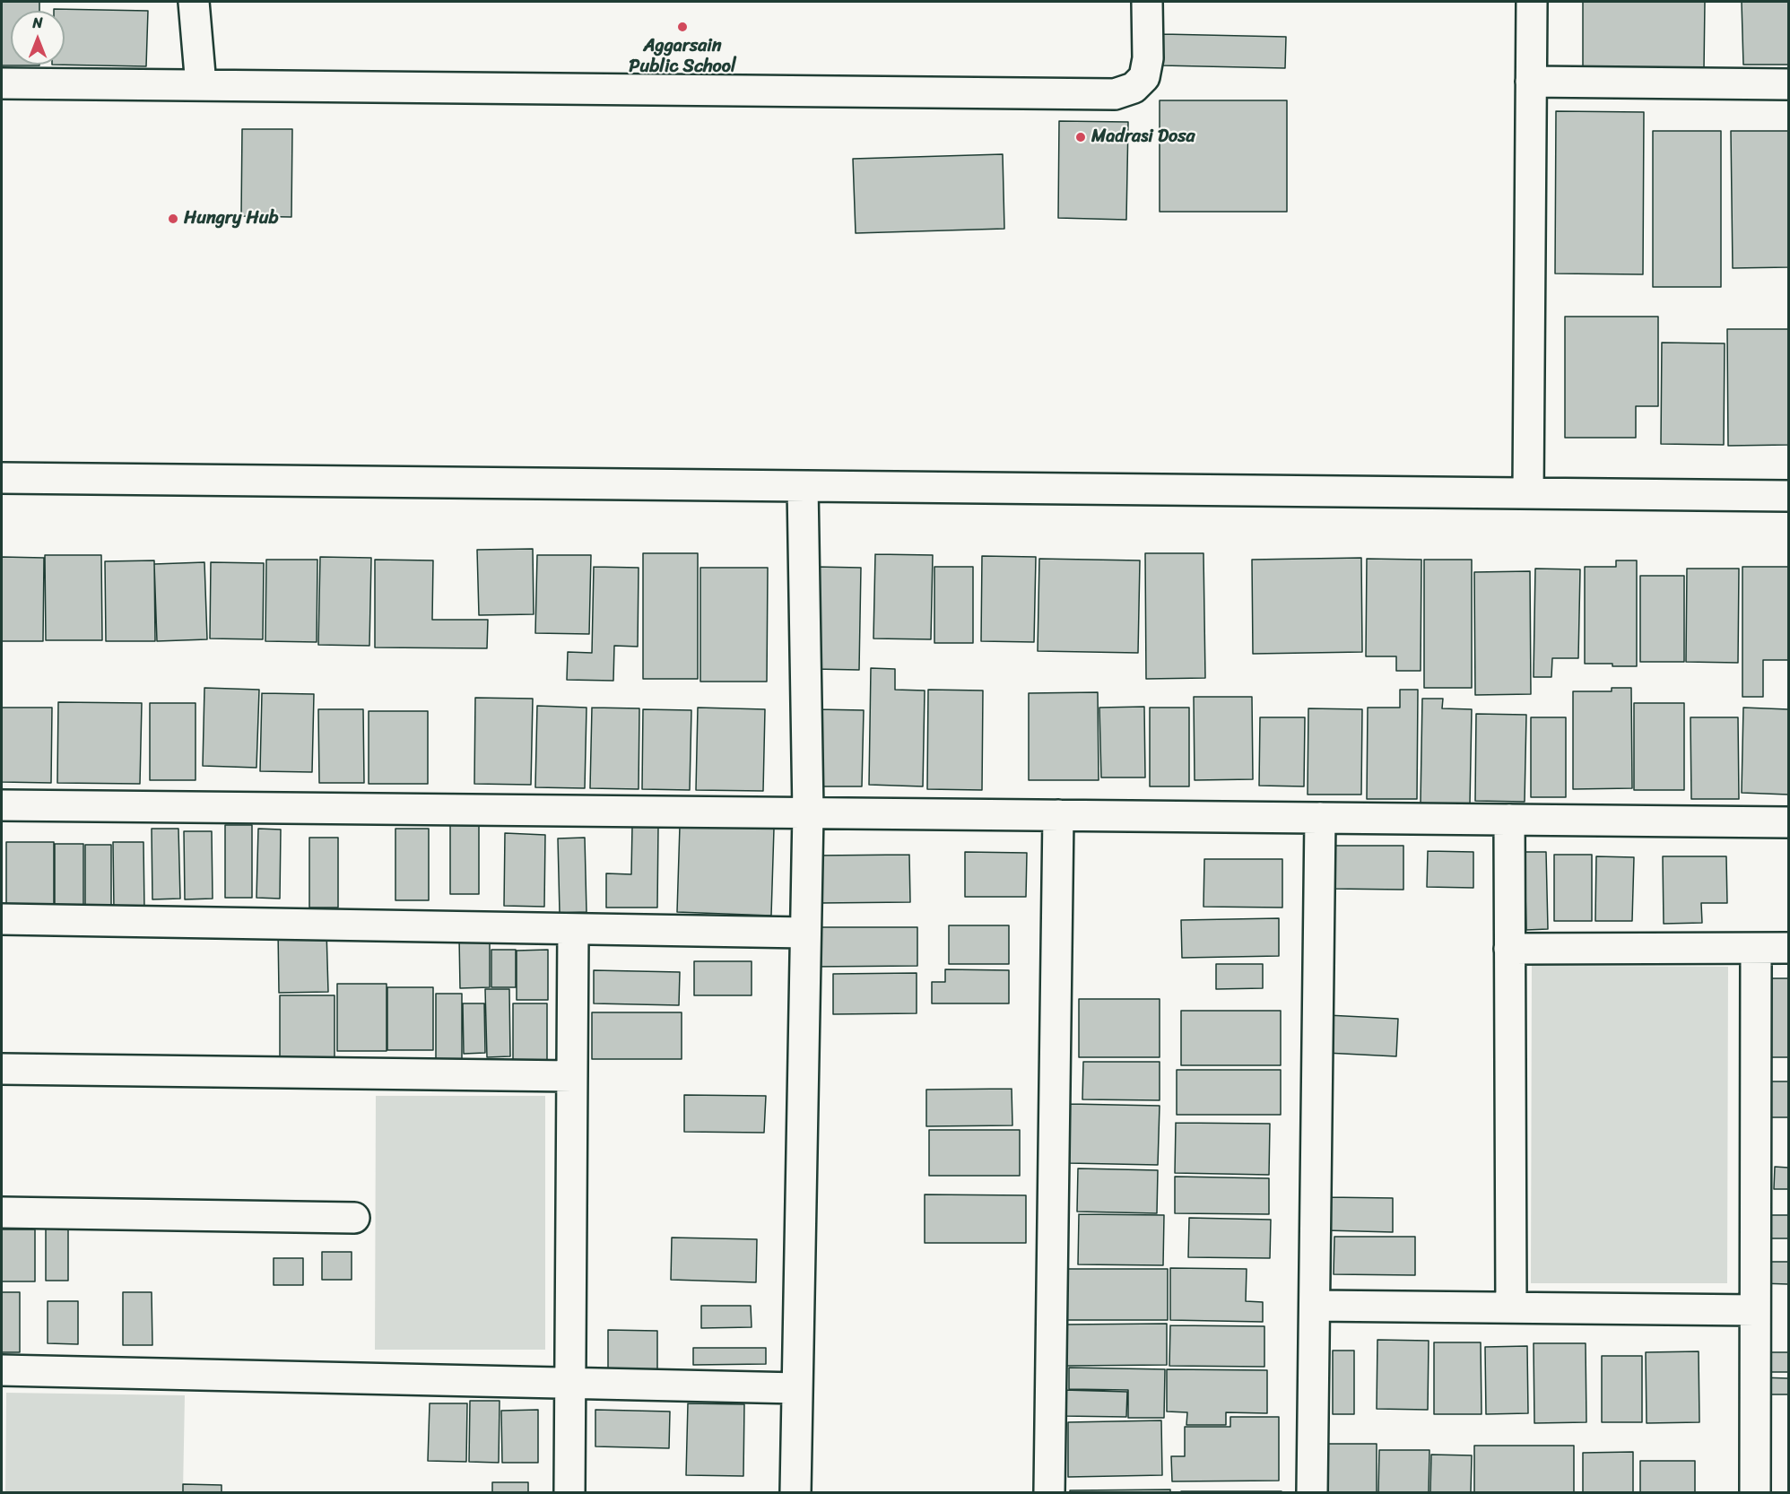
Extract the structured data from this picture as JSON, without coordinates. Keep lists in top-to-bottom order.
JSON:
{
  "places": ["Aggarsain Public School", "Madrasi Dosa", "Hungry Hub"],
  "north": "top"
}
